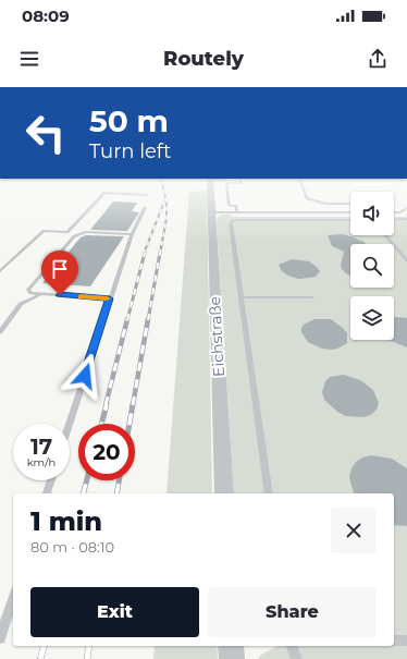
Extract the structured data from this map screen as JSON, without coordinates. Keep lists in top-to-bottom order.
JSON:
{
  "streets": {
    "street": ["Eichstraße"]
  },
  "page": {
    "status": "08:09",
    "header": "Routely",
    "turn": ["50 m", "Turn left"],
    "speed": "17 km/h",
    "limit": "20",
    "heading": ["1 min", "80 m · 08:10"],
    "buttons": ["Exit", "Share"]
  }
}
